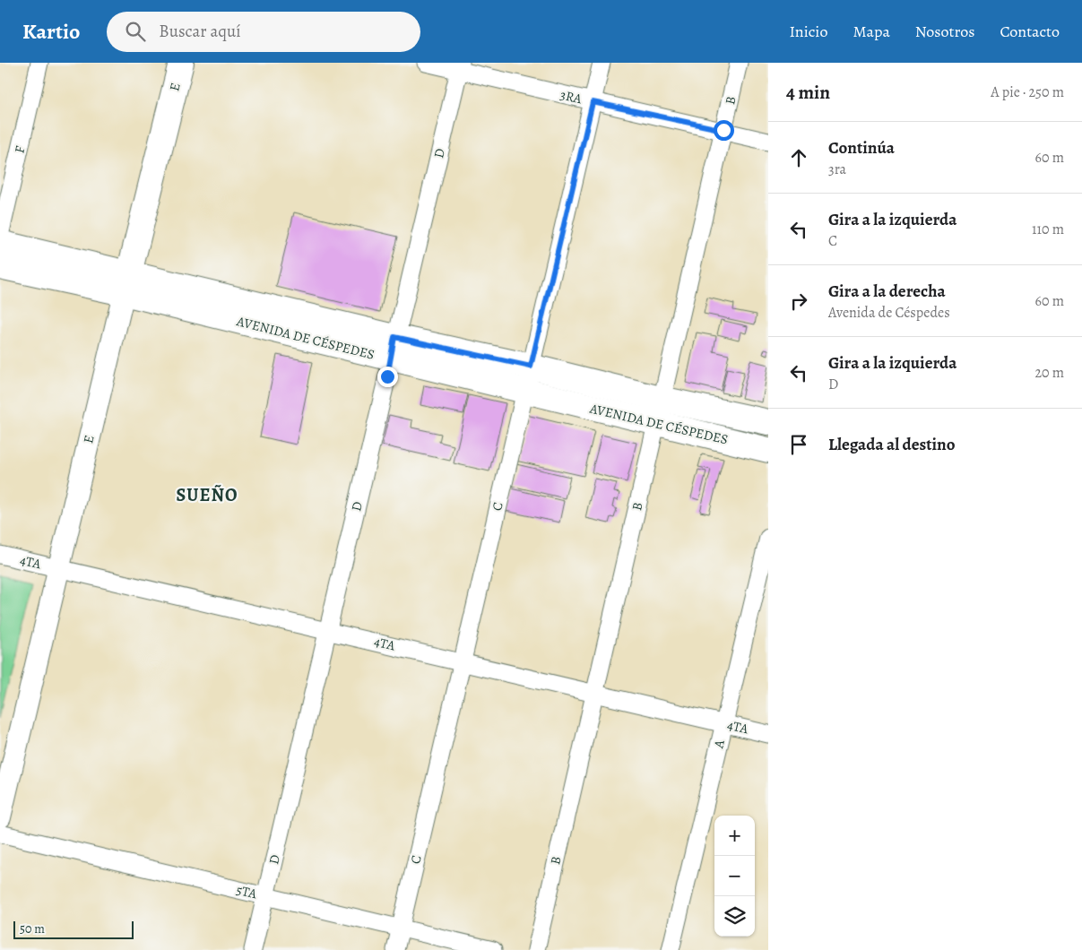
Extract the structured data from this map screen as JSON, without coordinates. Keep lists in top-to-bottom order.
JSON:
{
  "streets": {
    "main road": ["E", "AVENIDA DE CÉSPEDES"],
    "street": [
      "3RA",
      "B",
      "F",
      "D",
      "C",
      "4TA",
      "A",
      "5TA"
    ]
  },
  "crossings": [
    ["E", "AVENIDA DE CÉSPEDES"],
    ["E", "4TA"],
    ["3RA", "B"],
    ["3RA", "D"],
    ["3RA", "C"],
    ["B", "AVENIDA DE CÉSPEDES"],
    ["B", "4TA"],
    ["D", "AVENIDA DE CÉSPEDES"],
    ["D", "4TA"],
    ["D", "5TA"],
    ["AVENIDA DE CÉSPEDES", "C"],
    ["C", "4TA"],
    ["C", "5TA"],
    ["4TA", "A"]
  ],
  "districts": ["SUEÑO"],
  "scale_bar": "50 m",
  "page": {
    "header": "Kartio",
    "search": "Buscar aquí",
    "nav": [
      "Inicio",
      "Mapa",
      "Nosotros",
      "Contacto"
    ],
    "heading": ["4 min", "A pie · 250 m"],
    "list": [
      ["Continúa", "3ra", "60 m"],
      ["Gira a la izquierda", "C", "110 m"],
      ["Gira a la derecha", "Avenida de Céspedes", "60 m"],
      ["Gira a la izquierda", "D", "20 m"],
      "Llegada al destino"
    ],
    "map_buttons": ["+", "−"],
    "scale": "50 m"
  }
}
